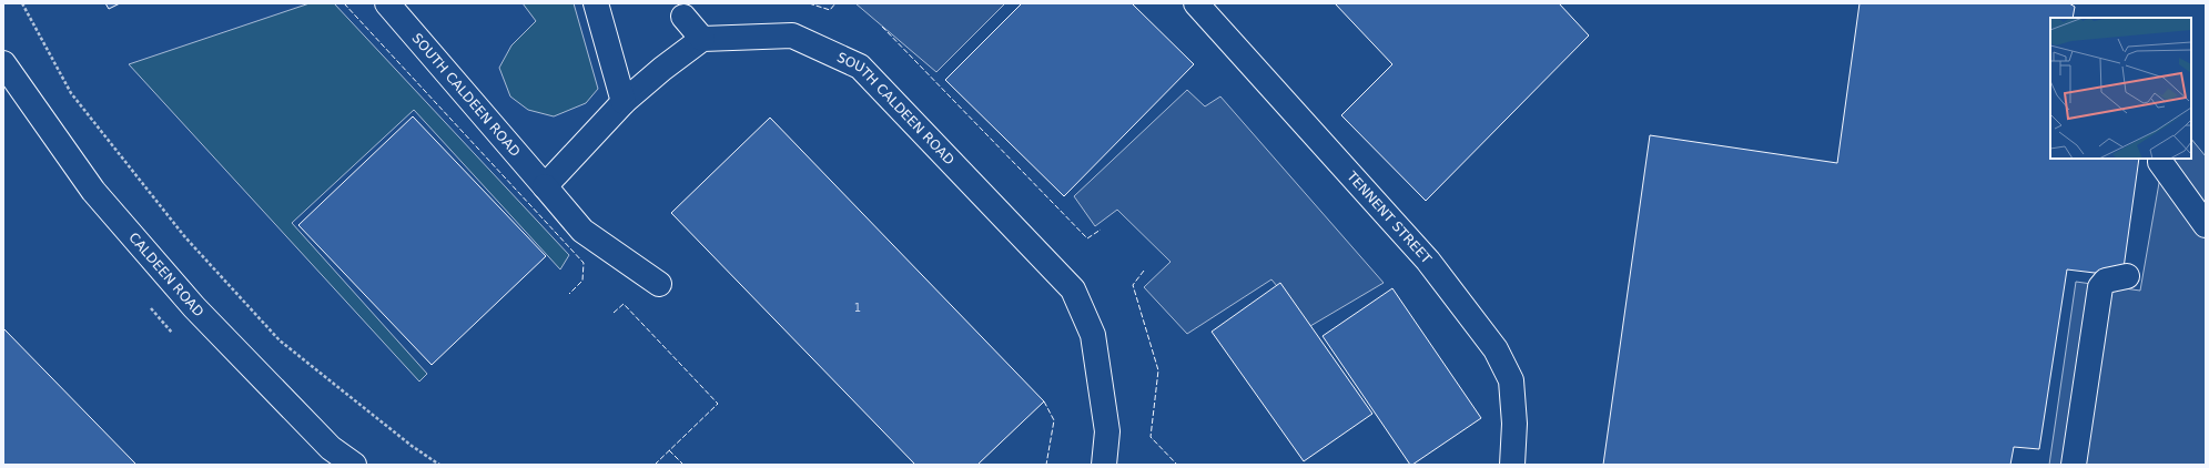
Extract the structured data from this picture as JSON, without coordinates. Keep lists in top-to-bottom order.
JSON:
{
  "streets": {
    "street": ["SOUTH CALDEEN ROAD", "TENNENT STREET", "CALDEEN ROAD"]
  },
  "house_numbers": ["1"]
}
